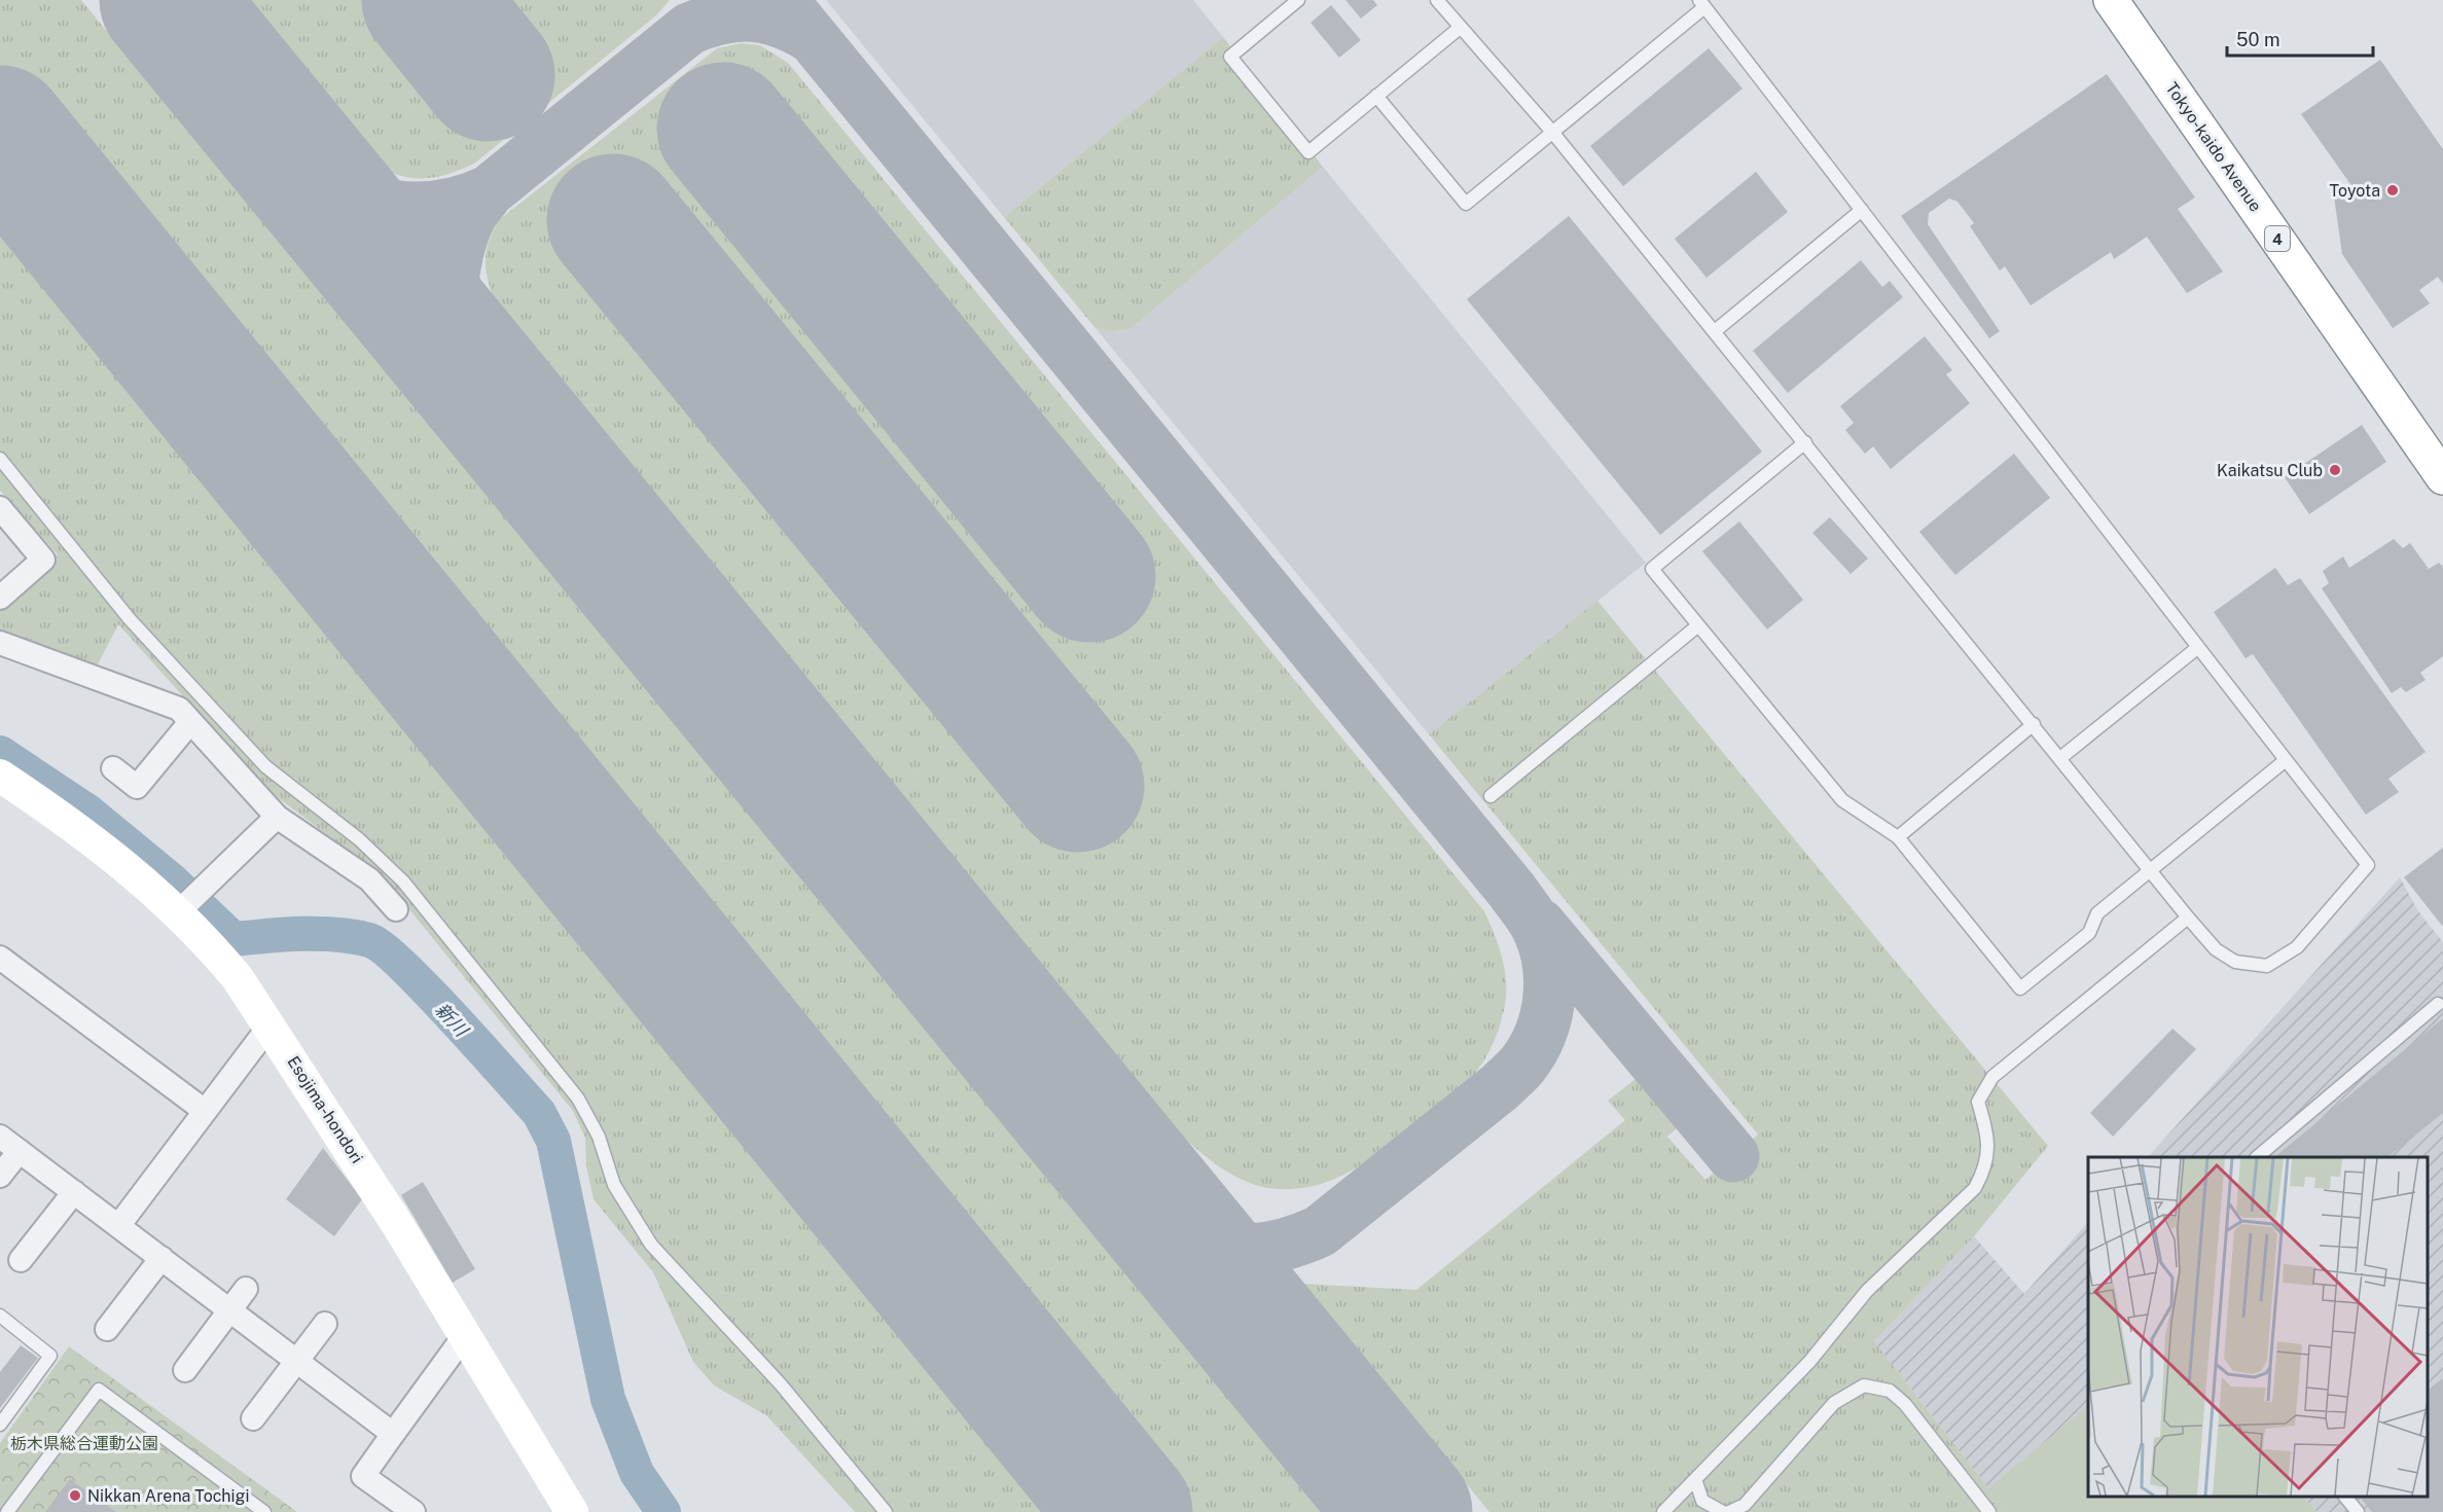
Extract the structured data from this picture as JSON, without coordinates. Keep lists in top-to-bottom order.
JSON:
{
  "streets": {
    "highway": ["Tokyo-kaido Avenue", "4"],
    "street": ["Esojima-hondori"]
  },
  "water": ["新川"],
  "parks": ["栃木県総合運動公園"],
  "places": ["Toyota", "Kaikatsu Club", "Nikkan Arena Tochigi"],
  "scale_bar": "50 m"
}
